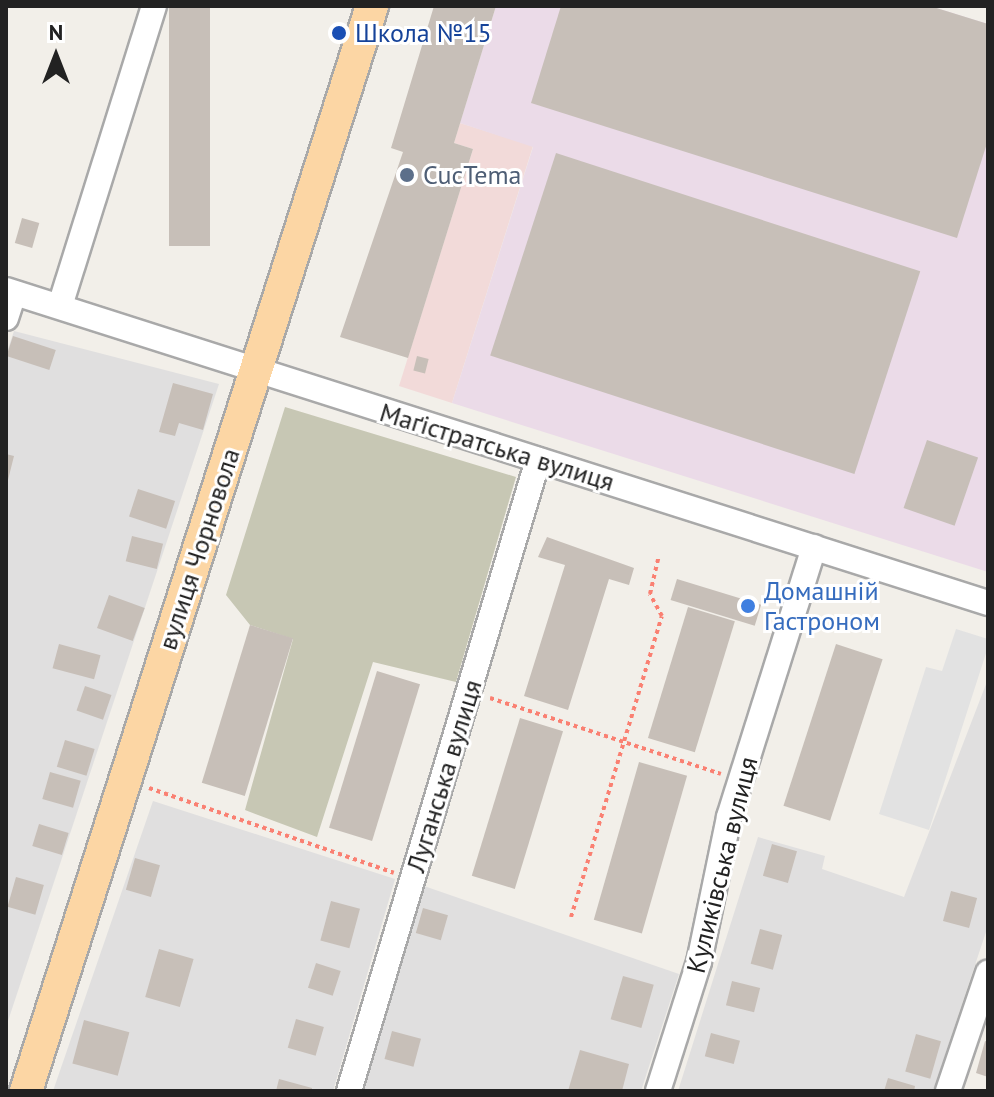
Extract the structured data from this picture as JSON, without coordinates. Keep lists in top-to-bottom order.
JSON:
{
  "streets": {
    "main road": ["вулиця Чорновола"],
    "street": ["Маґістратська вулиця", "Луганська вулиця", "Куликівська вулиця"]
  },
  "crossings": [
    ["Маґістратська вулиця", "вулиця Чорновола"],
    ["Маґістратська вулиця", "Луганська вулиця"],
    ["Маґістратська вулиця", "Куликівська вулиця"]
  ],
  "places": ["Школа №15", "CucTema", "Домашній Гастроном"],
  "north": "top"
}
